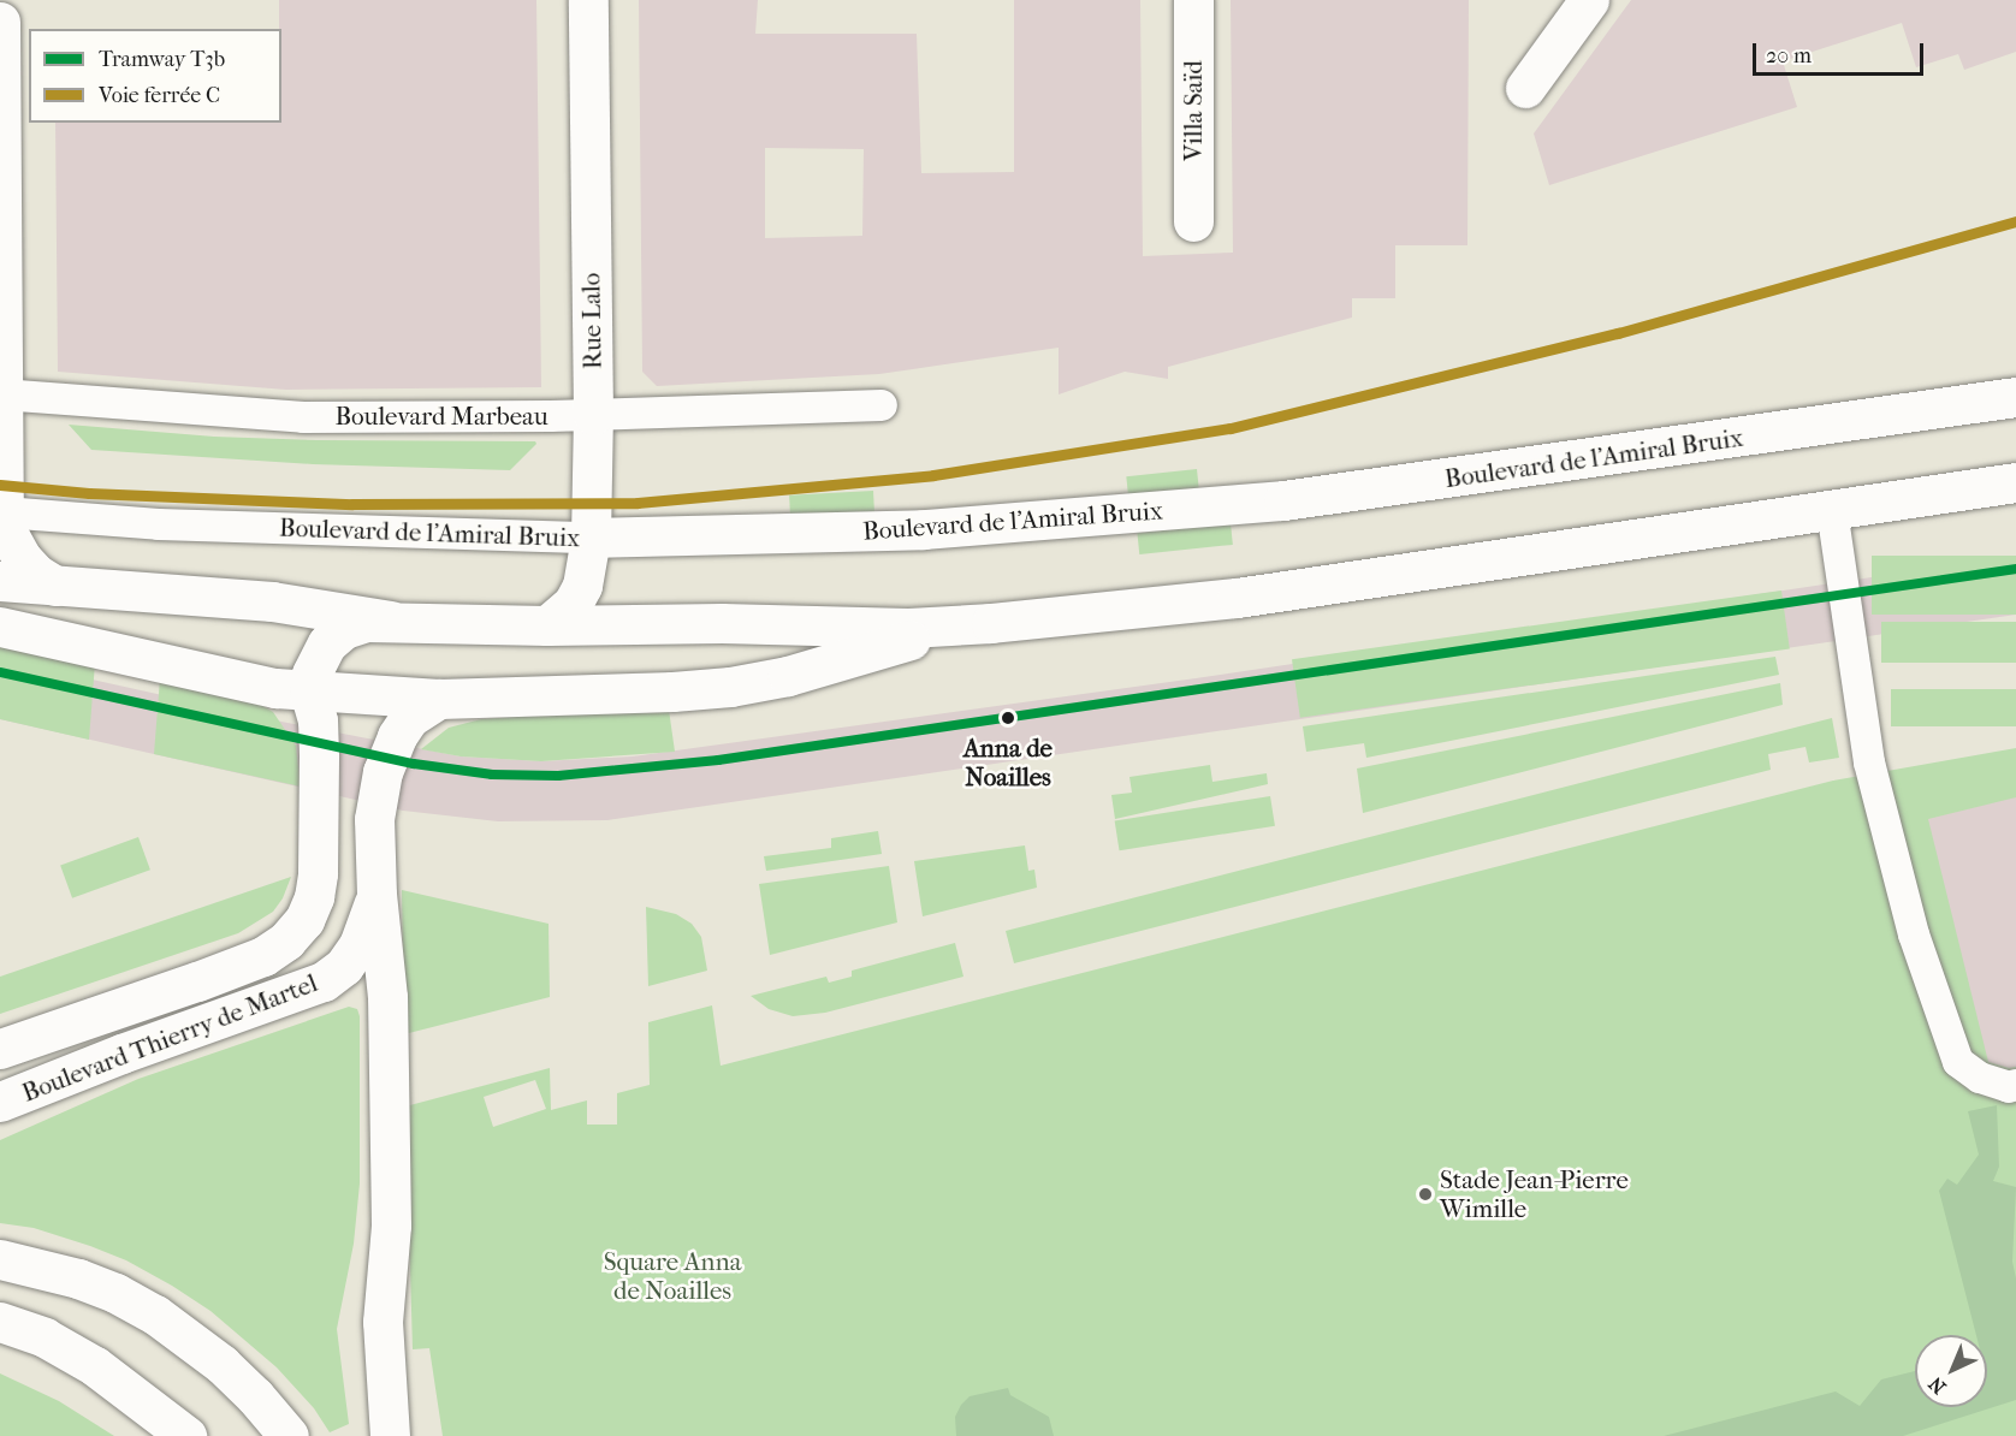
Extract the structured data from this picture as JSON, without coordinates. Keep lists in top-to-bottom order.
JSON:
{
  "streets": {
    "main road": [
      "Villa Saïd",
      "Rue Lalo",
      "Boulevard de l'Amiral Bruix",
      "Boulevard Thierry de Martel"
    ],
    "lane": ["Boulevard Marbeau"]
  },
  "crossings": [
    ["Rue Lalo", "Boulevard Marbeau"],
    ["Rue Lalo", "Boulevard de l'Amiral Bruix"]
  ],
  "parks": ["Square Anna de Noailles"],
  "places": ["Anna de Noailles", "Stade Jean-Pierre Wimille"],
  "lines": ["rail line C", "tram line T3b"],
  "legend": ["Tramway T3b", "Voie ferrée C"],
  "scale_bar": "20 m",
  "north": "bottom left"
}
